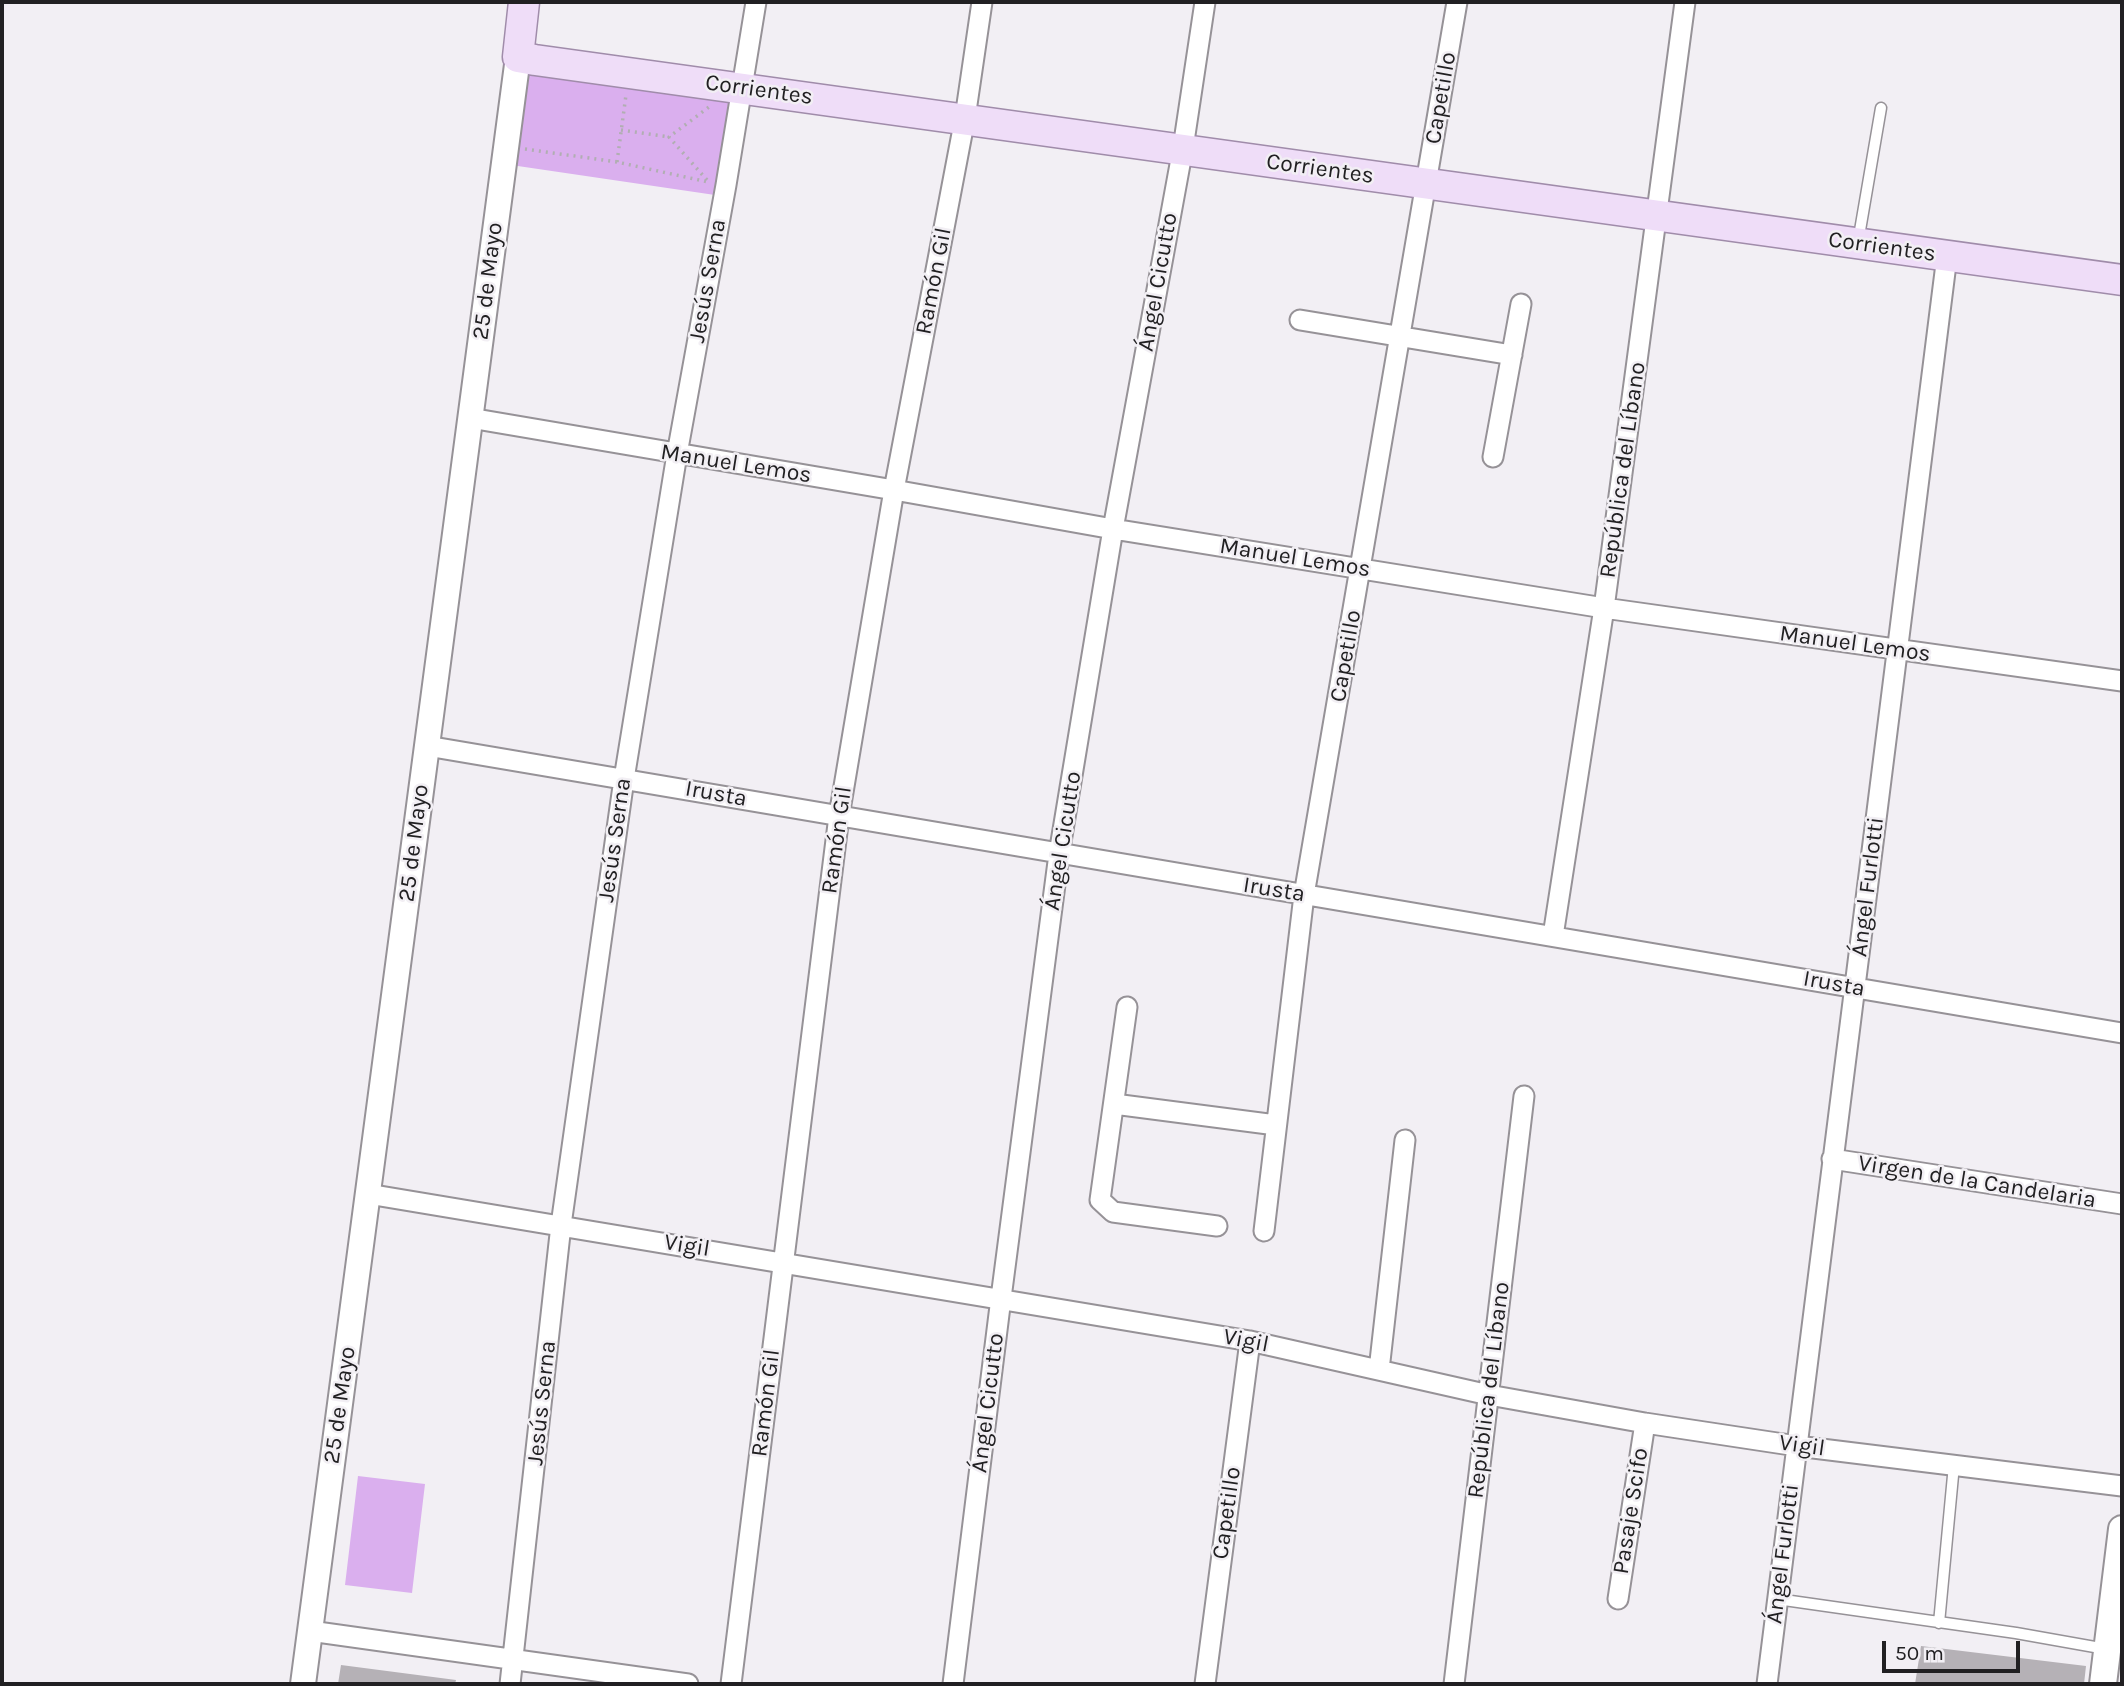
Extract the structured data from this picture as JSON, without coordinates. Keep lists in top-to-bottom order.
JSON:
{
  "streets": {
    "main road": ["Corrientes", "25 de Mayo"],
    "street": [
      "Capetillo",
      "Jesús Serna",
      "Ramón Gil",
      "Ángel Cicutto",
      "Manuel Lemos",
      "República del Líbano",
      "Irusta",
      "Ángel Furlotti",
      "Virgen de la Candelaria",
      "Vigil",
      "Pasaje Scifo"
    ]
  },
  "crossings": [
    ["Corrientes", "Capetillo"],
    ["Corrientes", "25 de Mayo"],
    ["Corrientes", "Jesús Serna"],
    ["Corrientes", "Ramón Gil"],
    ["Corrientes", "Ángel Cicutto"],
    ["Corrientes", "República del Líbano"],
    ["Corrientes", "Ángel Furlotti"],
    ["Capetillo", "Manuel Lemos"],
    ["Capetillo", "Irusta"],
    ["Capetillo", "Vigil"],
    ["25 de Mayo", "Manuel Lemos"],
    ["25 de Mayo", "Irusta"],
    ["25 de Mayo", "Vigil"],
    ["Jesús Serna", "Manuel Lemos"],
    ["Jesús Serna", "Irusta"],
    ["Jesús Serna", "Vigil"],
    ["Ramón Gil", "Manuel Lemos"],
    ["Ramón Gil", "Irusta"],
    ["Ramón Gil", "Vigil"],
    ["Ángel Cicutto", "Manuel Lemos"],
    ["Ángel Cicutto", "Irusta"],
    ["Ángel Cicutto", "Vigil"],
    ["Manuel Lemos", "República del Líbano"],
    ["Manuel Lemos", "Ángel Furlotti"],
    ["República del Líbano", "Irusta"],
    ["República del Líbano", "Vigil"],
    ["Irusta", "Ángel Furlotti"],
    ["Ángel Furlotti", "Virgen de la Candelaria"],
    ["Ángel Furlotti", "Vigil"],
    ["Vigil", "Pasaje Scifo"]
  ],
  "scale_bar": "50 m"
}
